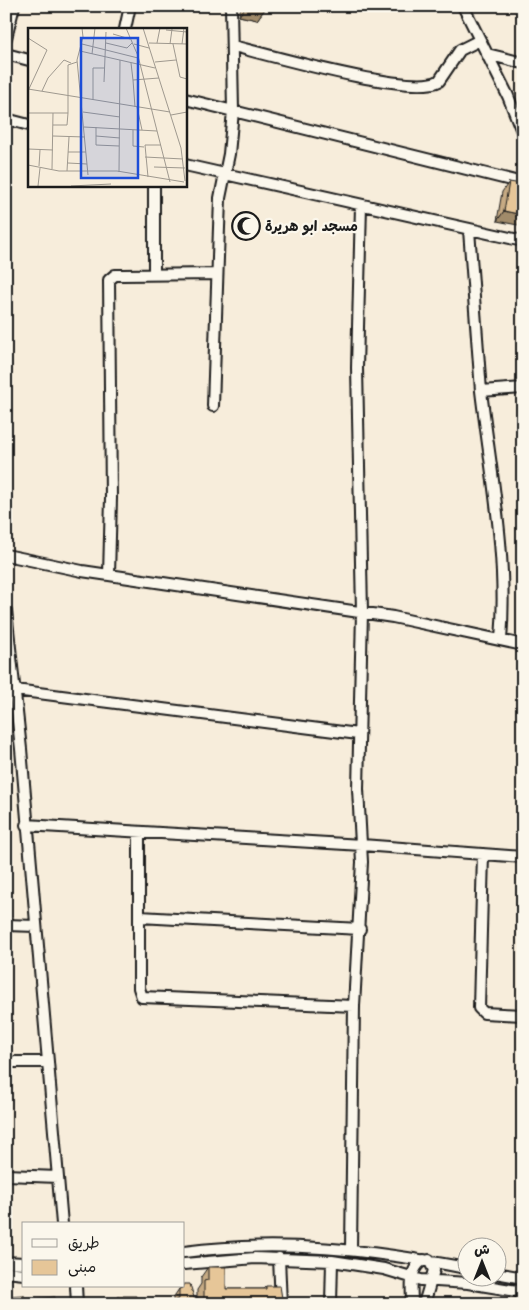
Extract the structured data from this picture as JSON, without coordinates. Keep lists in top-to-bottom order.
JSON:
{
  "places": {
    "mosque": ["مسجد ابو هريرة"]
  },
  "legend": ["طريق", "مبنى"],
  "north": "top"
}
